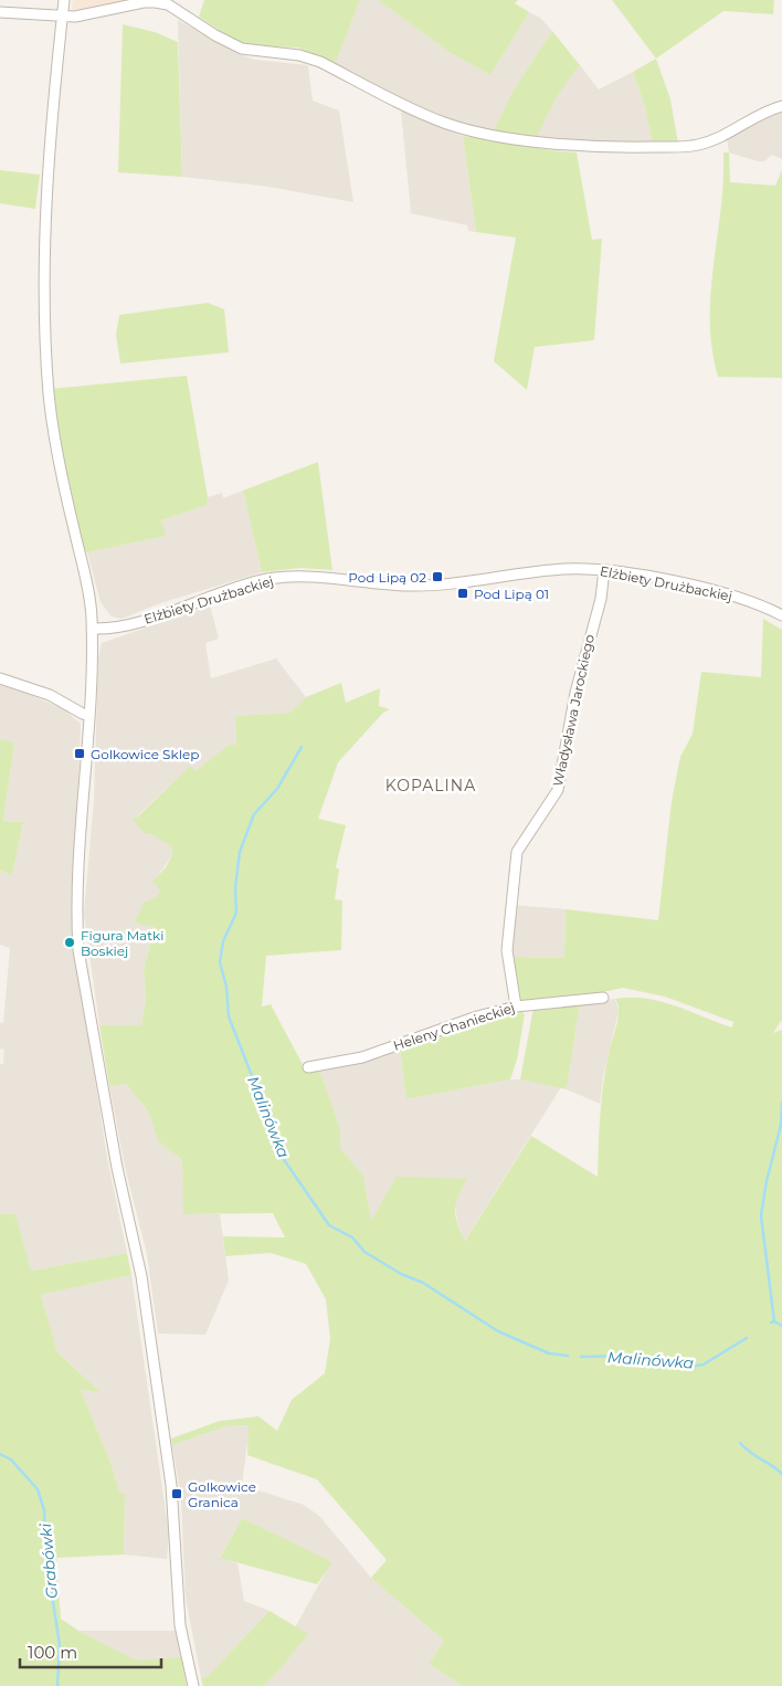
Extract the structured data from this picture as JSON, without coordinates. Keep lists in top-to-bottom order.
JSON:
{
  "streets": {
    "street": ["Elżbiety Drużbackiej", "Władysława Jarockiego", "Heleny Chanieckiej"]
  },
  "crossings": [
    ["Elżbiety Drużbackiej", "Władysława Jarockiego"],
    ["Władysława Jarockiego", "Heleny Chanieckiej"]
  ],
  "districts": ["KOPALINA"],
  "water": ["Malinówka", "Grabówki"],
  "places": {
    "transit": [
      "Pod Lipą 02",
      "Pod Lipą 01",
      "Golkowice Sklep",
      "Golkowice Granica"
    ],
    "other": ["Figura Matki Boskiej"]
  },
  "scale_bar": "100 m"
}
